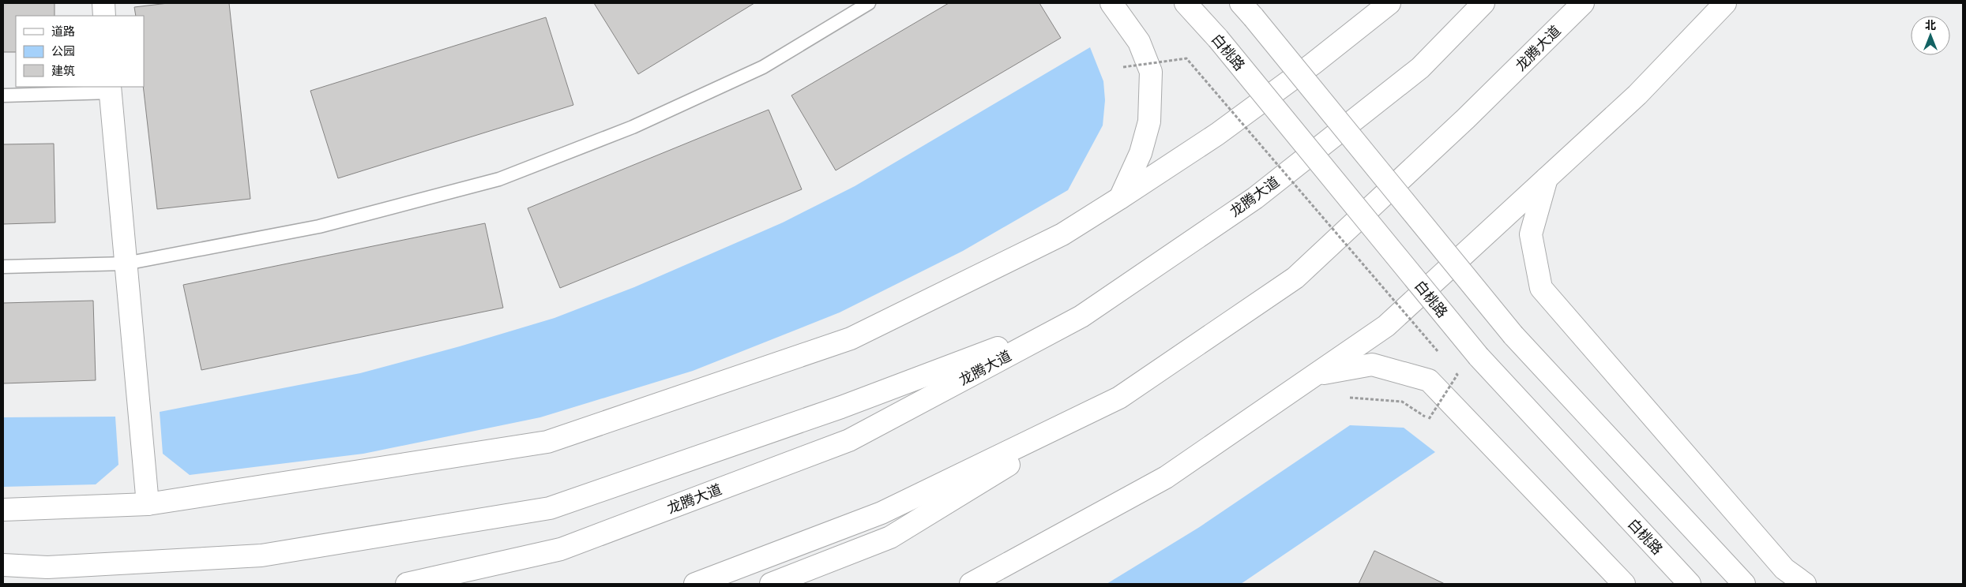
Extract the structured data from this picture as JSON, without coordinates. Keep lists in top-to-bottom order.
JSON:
{
  "streets": {
    "main road": ["龙腾大道", "白桃路"]
  },
  "legend": ["道路", "公园", "建筑"],
  "north": "top"
}
